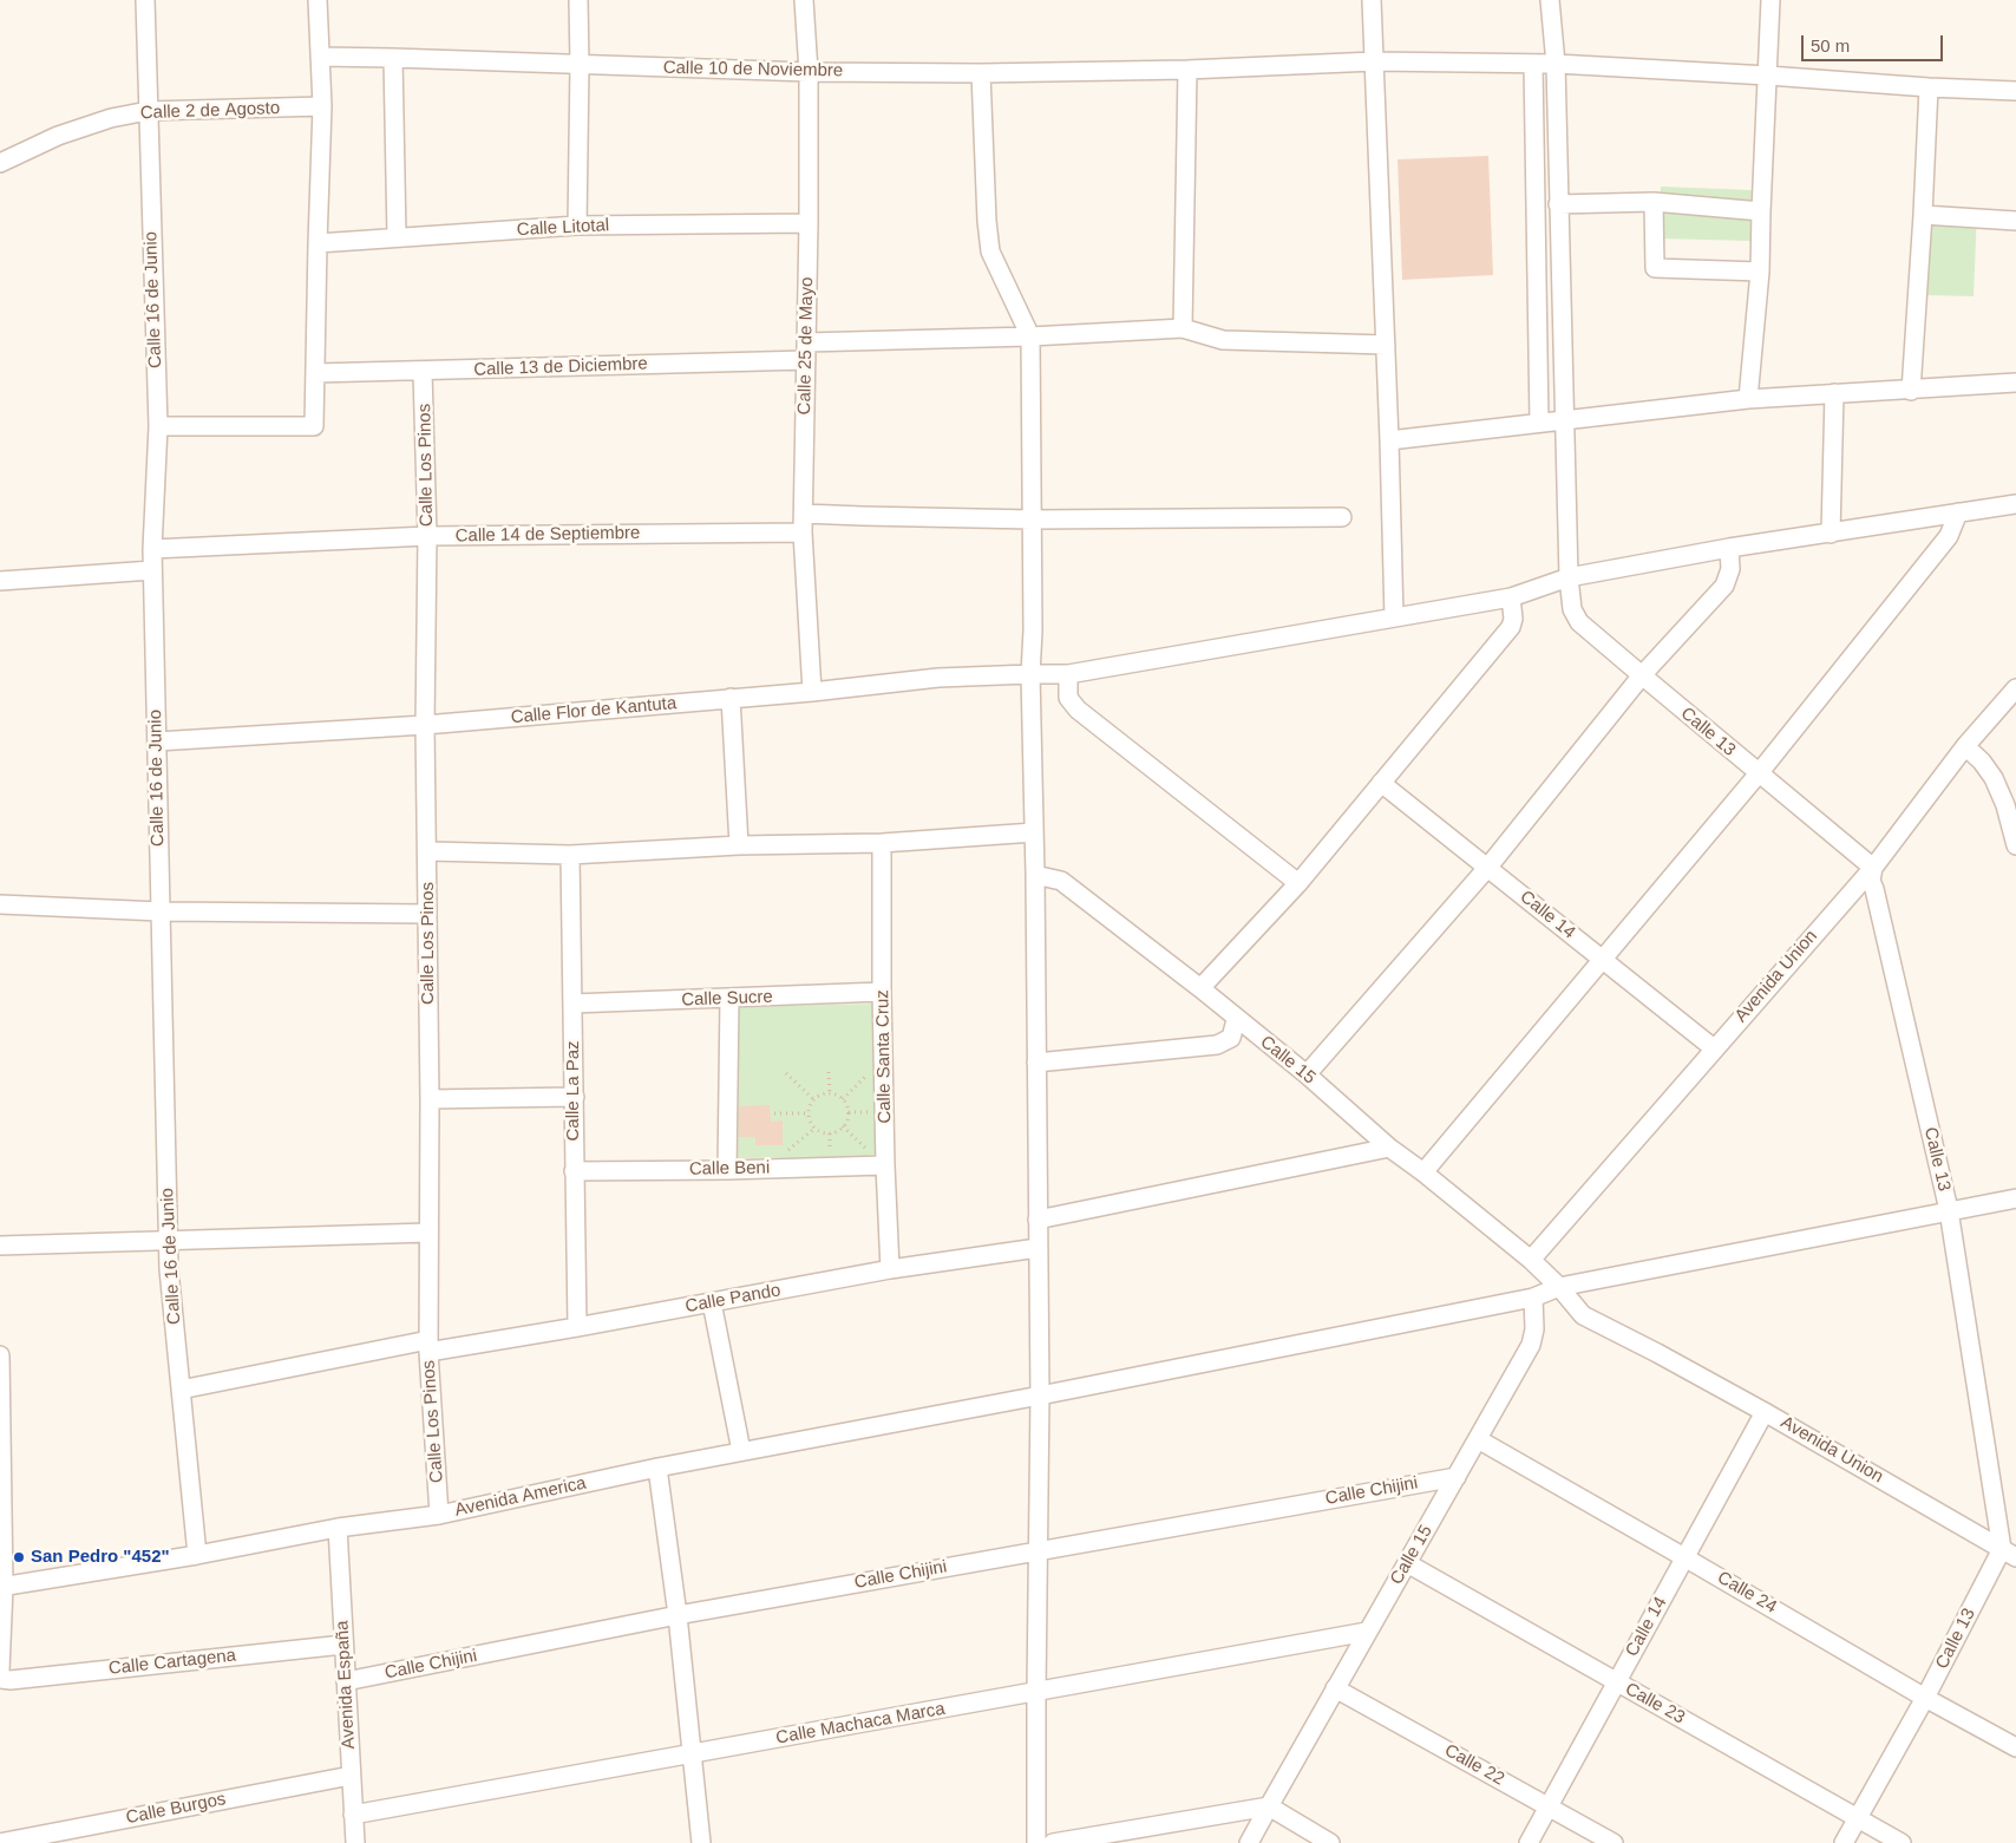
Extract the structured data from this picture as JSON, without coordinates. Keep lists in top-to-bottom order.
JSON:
{
  "streets": {
    "street": [
      "Calle 10 de Noviembre",
      "Calle 2 de Agosto",
      "Calle Litotal",
      "Calle 16 de Junio",
      "Calle 25 de Mayo",
      "Calle 13 de Diciembre",
      "Calle Los Pinos",
      "Calle 14 de Septiembre",
      "Calle Flor de Kantuta",
      "Calle 13",
      "Calle 14",
      "Avenida Union",
      "Calle Sucre",
      "Calle Santa Cruz",
      "Calle 15",
      "Calle La Paz",
      "Calle Beni",
      "Calle Pando",
      "Calle Chijini",
      "Avenida America",
      "Calle 24",
      "Calle Cartagena",
      "Avenida España",
      "Calle 23",
      "Calle Machaca Marca",
      "Calle 22",
      "Calle Burgos"
    ]
  },
  "crossings": [
    ["Calle 10 de Noviembre", "Calle 25 de Mayo"],
    ["Calle 10 de Noviembre", "Calle 13"],
    ["Calle 2 de Agosto", "Calle 16 de Junio"],
    ["Calle Litotal", "Calle 25 de Mayo"],
    ["Calle 16 de Junio", "Calle 14 de Septiembre"],
    ["Calle 16 de Junio", "Calle Flor de Kantuta"],
    ["Calle 16 de Junio", "Calle Pando"],
    ["Calle 16 de Junio", "Avenida America"],
    ["Calle 25 de Mayo", "Calle 13 de Diciembre"],
    ["Calle 25 de Mayo", "Calle 14 de Septiembre"],
    ["Calle 25 de Mayo", "Calle Flor de Kantuta"],
    ["Calle 13 de Diciembre", "Calle Los Pinos"],
    ["Calle Los Pinos", "Calle 14 de Septiembre"],
    ["Calle Los Pinos", "Calle Flor de Kantuta"],
    ["Calle Los Pinos", "Calle Pando"],
    ["Calle Los Pinos", "Avenida America"],
    ["Calle Flor de Kantuta", "Calle 13"],
    ["Calle 13", "Avenida Union"],
    ["Calle 13", "Avenida America"],
    ["Calle 13", "Calle 24"],
    ["Calle 13", "Calle 23"],
    ["Calle 14", "Avenida Union"],
    ["Calle 14", "Calle 24"],
    ["Calle 14", "Calle 23"],
    ["Calle 14", "Calle 22"],
    ["Avenida Union", "Calle 15"],
    ["Avenida Union", "Avenida America"],
    ["Calle Sucre", "Calle Santa Cruz"],
    ["Calle Sucre", "Calle La Paz"],
    ["Calle Santa Cruz", "Calle Beni"],
    ["Calle Santa Cruz", "Calle Pando"],
    ["Calle 15", "Calle Chijini"],
    ["Calle 15", "Avenida America"],
    ["Calle 15", "Calle 24"],
    ["Calle 15", "Calle 23"],
    ["Calle 15", "Calle Machaca Marca"],
    ["Calle 15", "Calle 22"],
    ["Calle La Paz", "Calle Beni"],
    ["Calle La Paz", "Calle Pando"],
    ["Calle Chijini", "Avenida España"],
    ["Avenida America", "Avenida España"],
    ["Calle Cartagena", "Avenida España"],
    ["Avenida España", "Calle Machaca Marca"],
    ["Avenida España", "Calle Burgos"]
  ],
  "places": ["San Pedro \"452\""],
  "scale_bar": "50 m"
}
